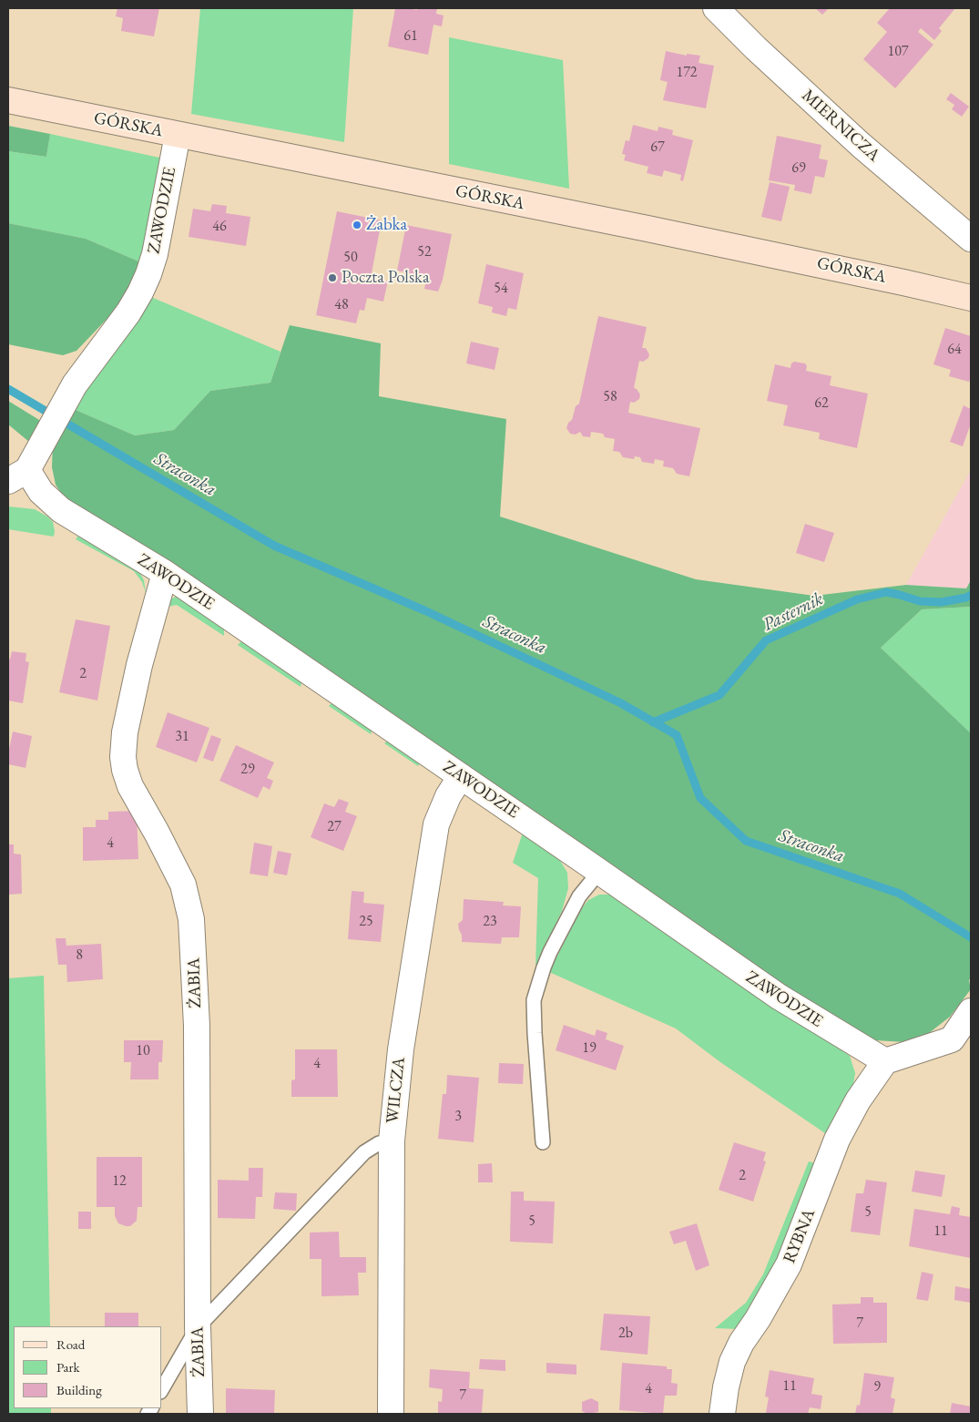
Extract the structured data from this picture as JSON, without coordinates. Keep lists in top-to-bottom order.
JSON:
{
  "streets": {
    "street": [
      "GÓRSKA",
      "MIERNICZA",
      "ZAWODZIE",
      "ŻABIA",
      "WILCZA",
      "RYBNA"
    ]
  },
  "crossings": [
    ["GÓRSKA", "ZAWODZIE"],
    ["ZAWODZIE", "ŻABIA"],
    ["ZAWODZIE", "WILCZA"],
    ["ZAWODZIE", "RYBNA"]
  ],
  "water": ["Straconka", "Pasternik"],
  "places": ["Żabka", "Poczta Polska"],
  "house_numbers": [
    "61",
    "107",
    "172",
    "67",
    "69",
    "46",
    "52",
    "50",
    "54",
    "48",
    "64",
    "58",
    "62",
    "2",
    "31",
    "29",
    "27",
    "4",
    "25",
    "23",
    "8",
    "19",
    "10",
    "4",
    "3",
    "2",
    "12",
    "5",
    "5",
    "11",
    "7",
    "2b",
    "11",
    "9",
    "4",
    "7"
  ],
  "legend": ["Road", "Park", "Building"]
}
